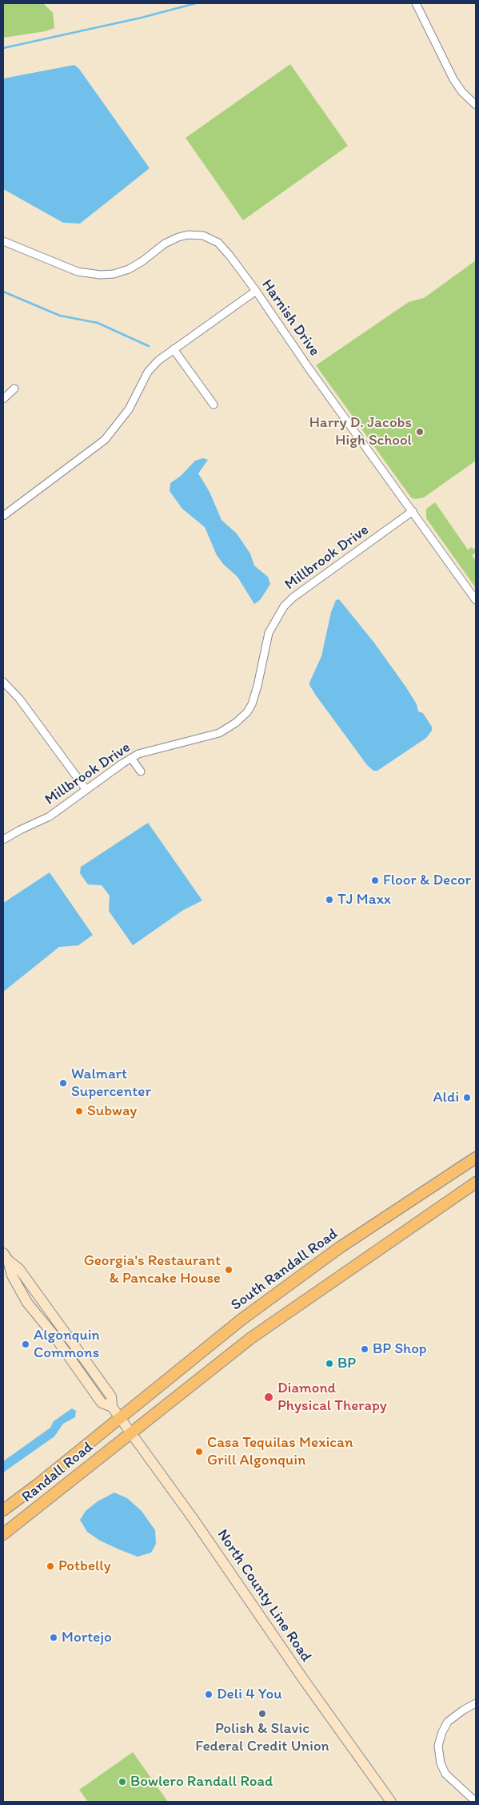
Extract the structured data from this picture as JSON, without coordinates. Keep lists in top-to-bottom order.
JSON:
{
  "streets": {
    "main road": ["South Randall Road", "Randall Road"],
    "street": ["Harnish Drive", "Millbrook Drive", "North County Line Road"]
  },
  "crossings": [
    ["Harnish Drive", "Millbrook Drive"],
    ["South Randall Road", "Randall Road"],
    ["South Randall Road", "North County Line Road"],
    ["Randall Road", "North County Line Road"]
  ],
  "places": [
    "Harry D. Jacobs High School",
    "Floor & Decor",
    "TJ Maxx",
    "Walmart Supercenter",
    "Aldi",
    "Subway",
    "Georgia's Restaurant & Pancake House",
    "Algonquin Commons",
    "BP Shop",
    "BP",
    "Diamond Physical Therapy",
    "Casa Tequilas Mexican Grill Algonquin",
    "Potbelly",
    "Mortejo",
    "Deli 4 You",
    "Polish & Slavic Federal Credit Union",
    "Bowlero Randall Road"
  ]
}
